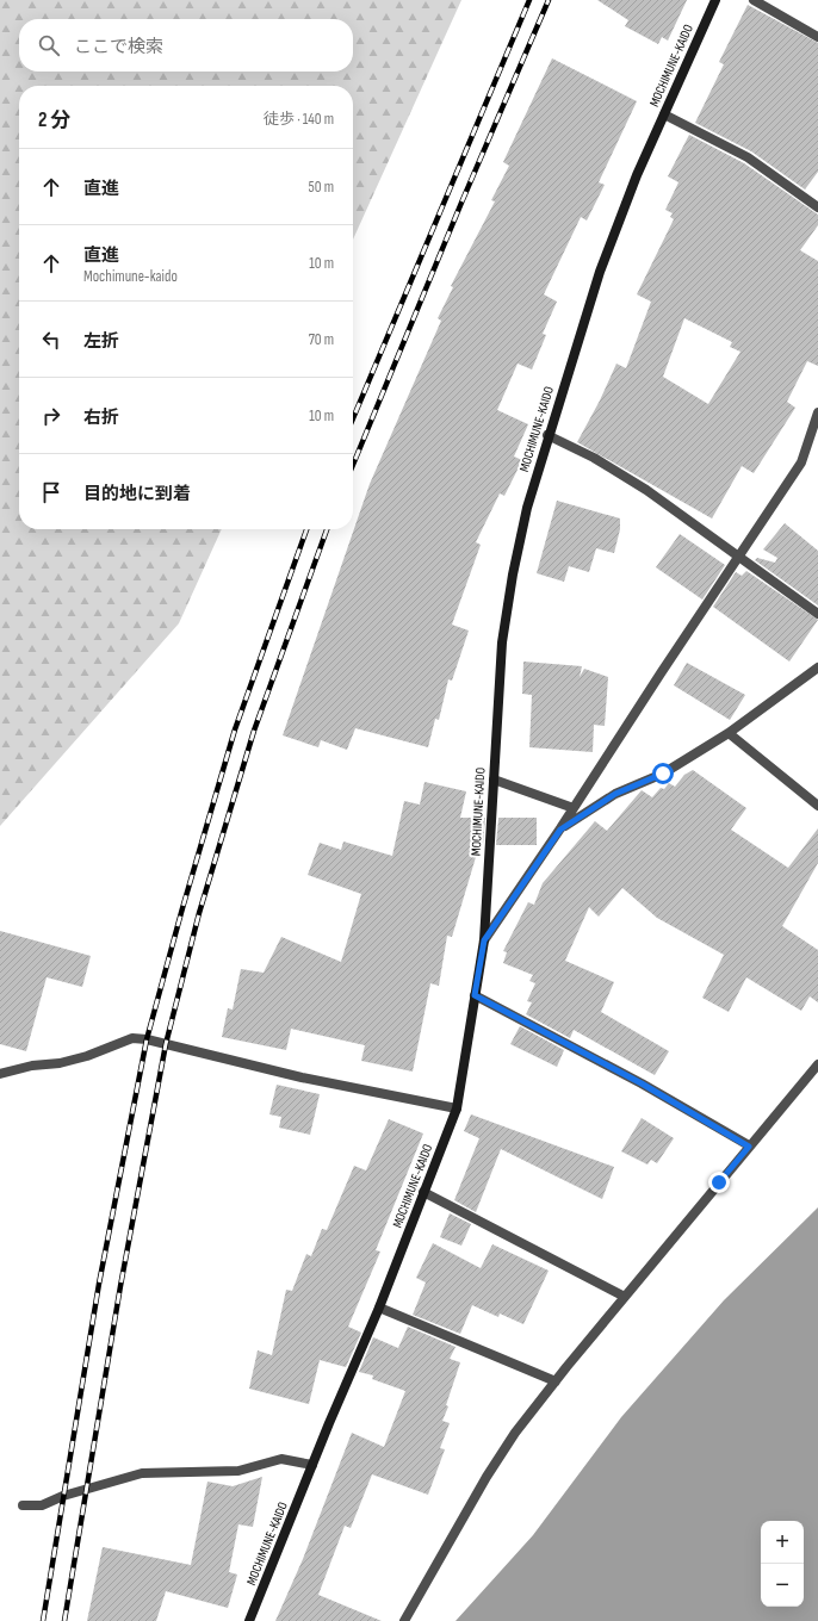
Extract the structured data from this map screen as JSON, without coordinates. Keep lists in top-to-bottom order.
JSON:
{
  "streets": {
    "main road": ["MOCHIMUNE-KAIDO"]
  },
  "page": {
    "search": "ここで検索",
    "heading": ["2 分", "徒歩 · 140 m"],
    "list": [
      ["直進", "50 m"],
      ["直進", "Mochimune-kaido", "10 m"],
      ["左折", "70 m"],
      ["右折", "10 m"],
      "目的地に到着"
    ],
    "map_buttons": ["+", "−"]
  }
}
